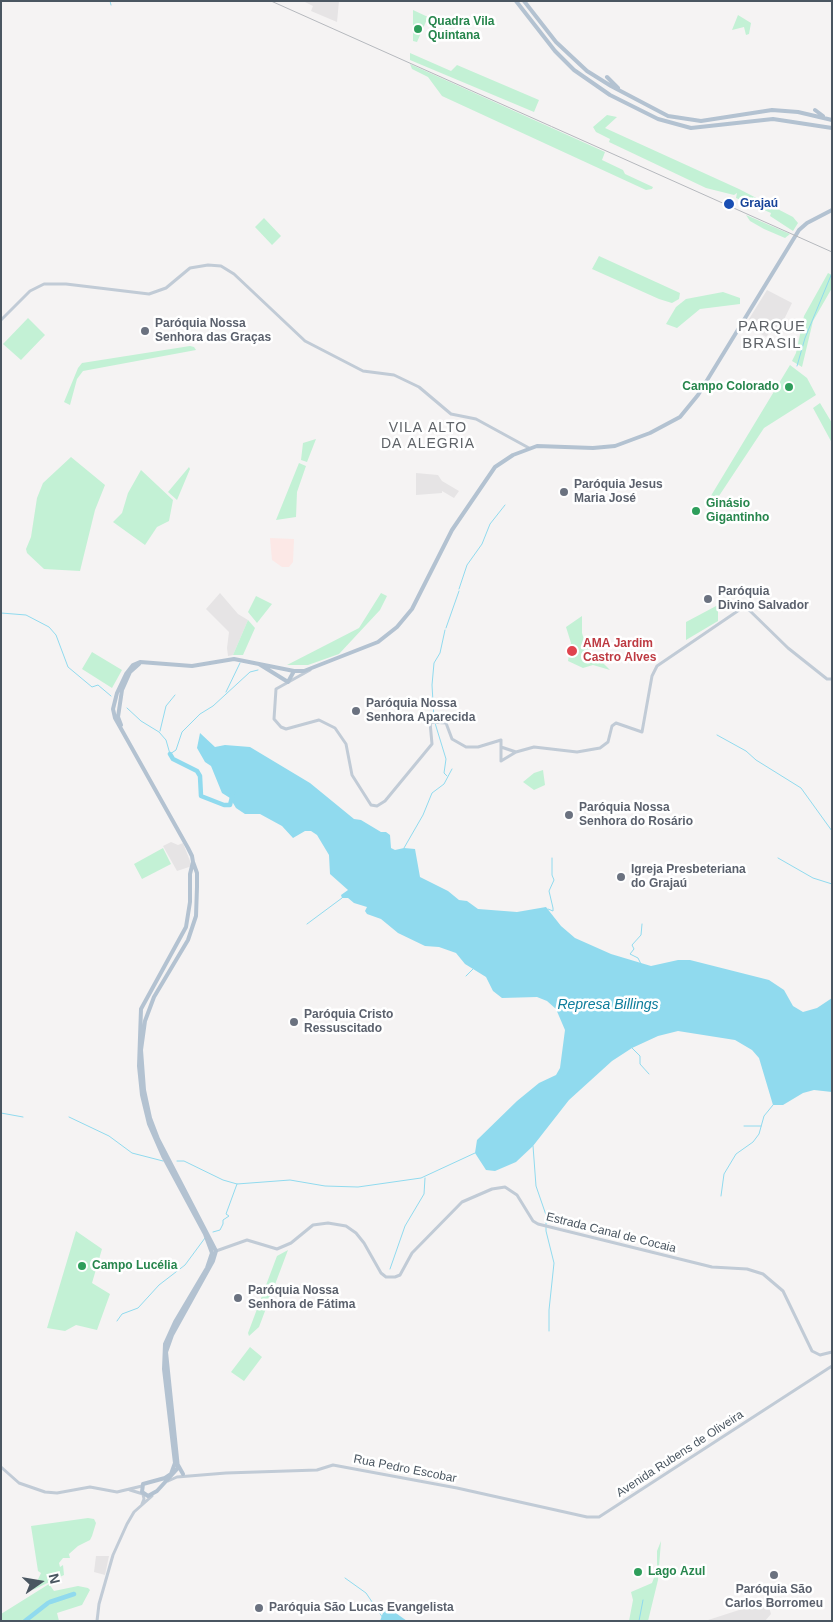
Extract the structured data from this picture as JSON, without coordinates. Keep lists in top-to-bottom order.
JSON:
{
  "streets": {
    "main road": ["Estrada Canal de Cocaia", "Avenida Rubens de Oliveira", "Rua Pedro Escobar"]
  },
  "crossings": [
    ["Avenida Rubens de Oliveira", "Rua Pedro Escobar"]
  ],
  "districts": ["PARQUE BRASIL", "VILA ALTO DA ALEGRIA"],
  "water": ["Represa Billings"],
  "places": [
    "Quadra Vila Quintana",
    "Grajaú",
    "Paróquia Nossa Senhora das Graças",
    "Campo Colorado",
    "Paróquia Jesus Maria José",
    "Ginásio Gigantinho",
    "Paróquia Divino Salvador",
    "AMA Jardim Castro Alves",
    "Paróquia Nossa Senhora Aparecida",
    "Paróquia Nossa Senhora do Rosário",
    "Igreja Presbeteriana do Grajaú",
    "Paróquia Cristo Ressuscitado",
    "Campo Lucélia",
    "Paróquia Nossa Senhora de Fátima",
    "Lago Azul",
    "Paróquia São Carlos Borromeu",
    "Paróquia São Lucas Evangelista"
  ],
  "north": "right"
}
